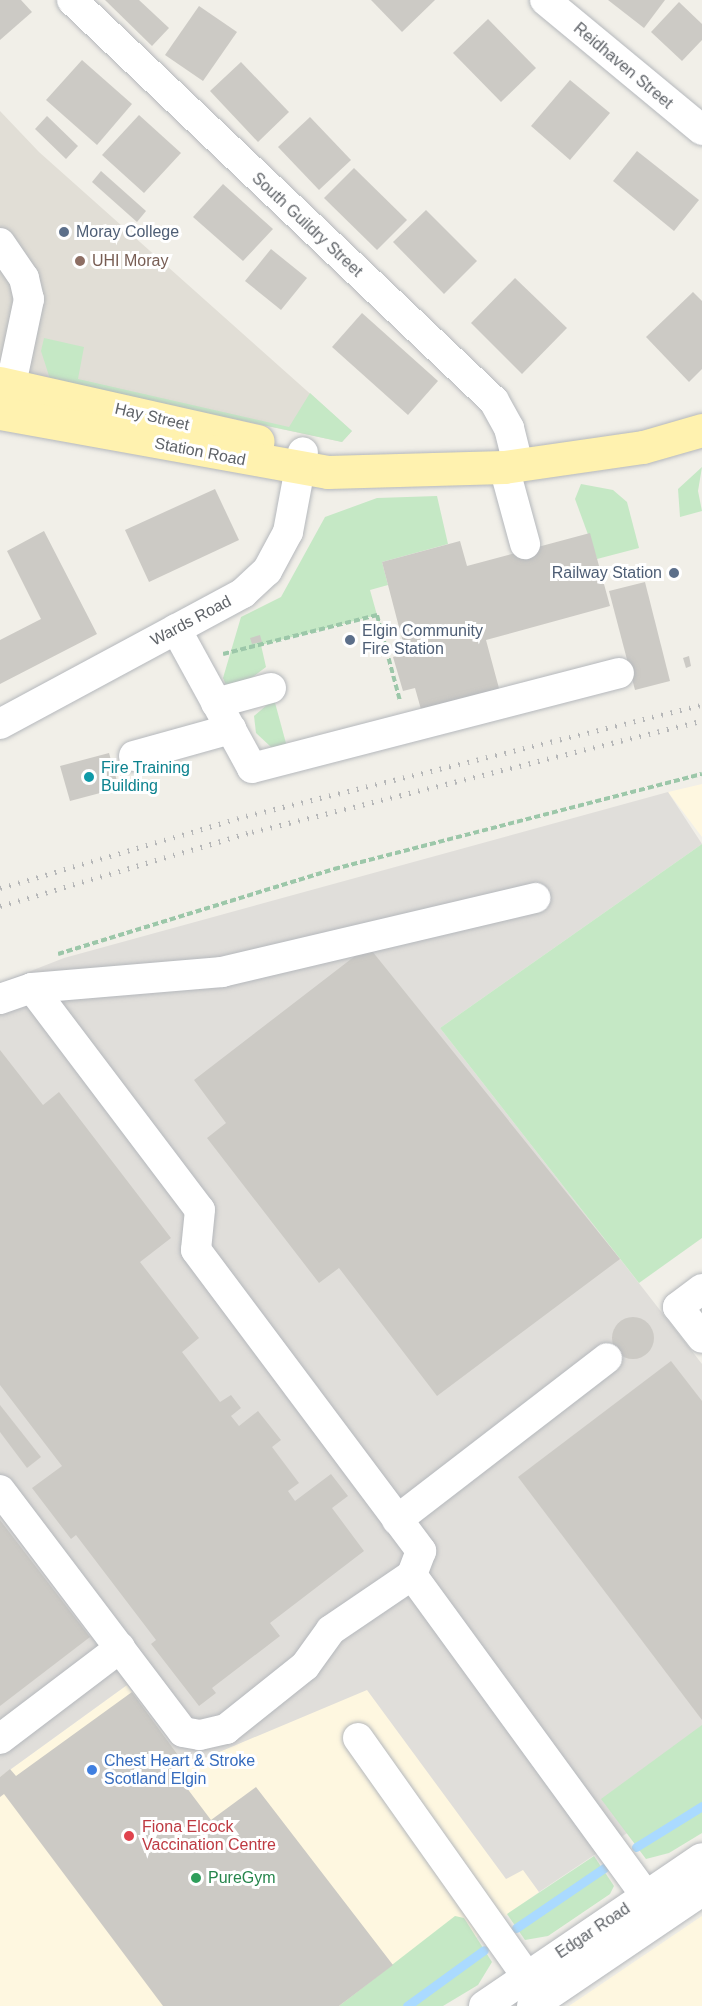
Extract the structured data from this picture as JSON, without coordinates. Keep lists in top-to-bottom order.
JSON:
{
  "streets": {
    "main road": ["Hay Street"],
    "street": [
      "Reidhaven Street",
      "South Guildry Street",
      "Wards Road",
      "Edgar Road"
    ]
  },
  "crossings": [
    ["Hay Street", "Wards Road"]
  ],
  "places": [
    "Moray College",
    "UHI Moray",
    "Railway Station",
    "Elgin Community Fire Station",
    "Fire Training Building",
    "Chest Heart & Stroke Scotland Elgin",
    "Fiona Elcock Vaccination Centre",
    "PureGym"
  ]
}
